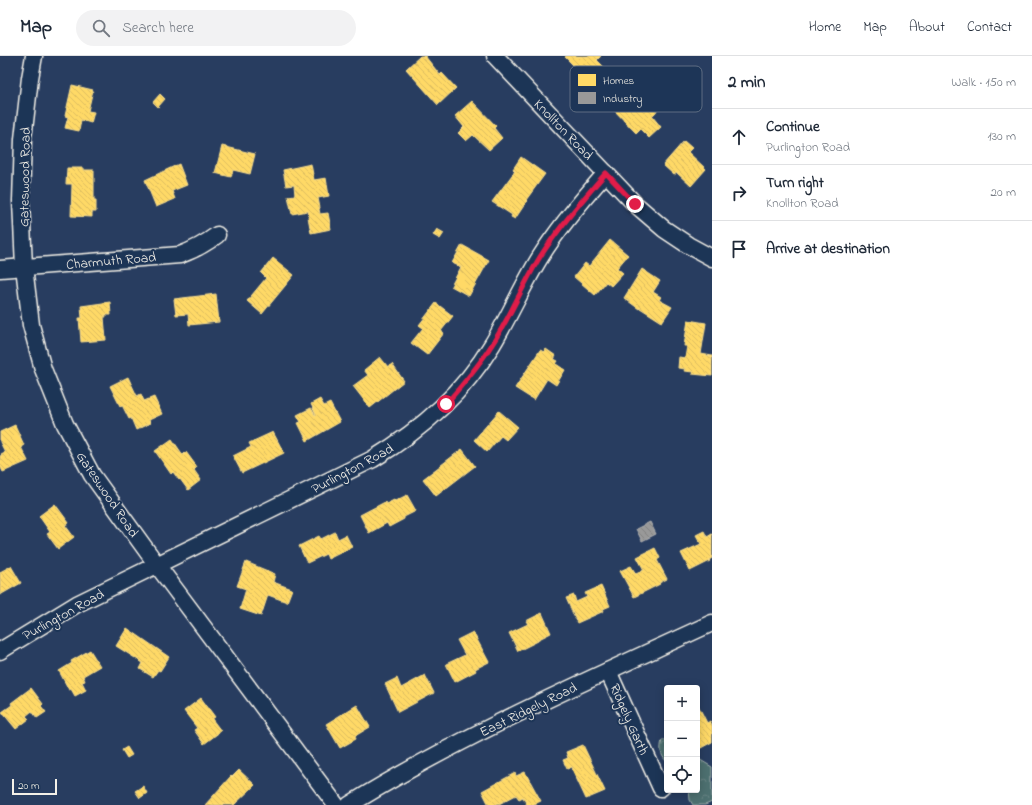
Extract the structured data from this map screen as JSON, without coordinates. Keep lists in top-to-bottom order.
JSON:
{
  "streets": {
    "street": [
      "Knollton Road",
      "Gateswood Road",
      "Charmuth Road",
      "Purlington Road",
      "East Ridgely Road",
      "Ridgely Garth"
    ]
  },
  "crossings": [
    ["Knollton Road", "Purlington Road"],
    ["Gateswood Road", "Charmuth Road"],
    ["Gateswood Road", "Purlington Road"],
    ["East Ridgely Road", "Ridgely Garth"]
  ],
  "legend": ["Homes", "Industry"],
  "scale_bar": "20 m",
  "page": {
    "header": "Map",
    "search": "Search here",
    "nav": [
      "Home",
      "Map",
      "About",
      "Contact"
    ],
    "heading": ["2 min", "Walk · 150 m"],
    "list": [
      ["Continue", "Purlington Road", "130 m"],
      ["Turn right", "Knollton Road", "20 m"],
      "Arrive at destination"
    ],
    "map_buttons": ["+", "−"],
    "scale": "20 m"
  }
}
